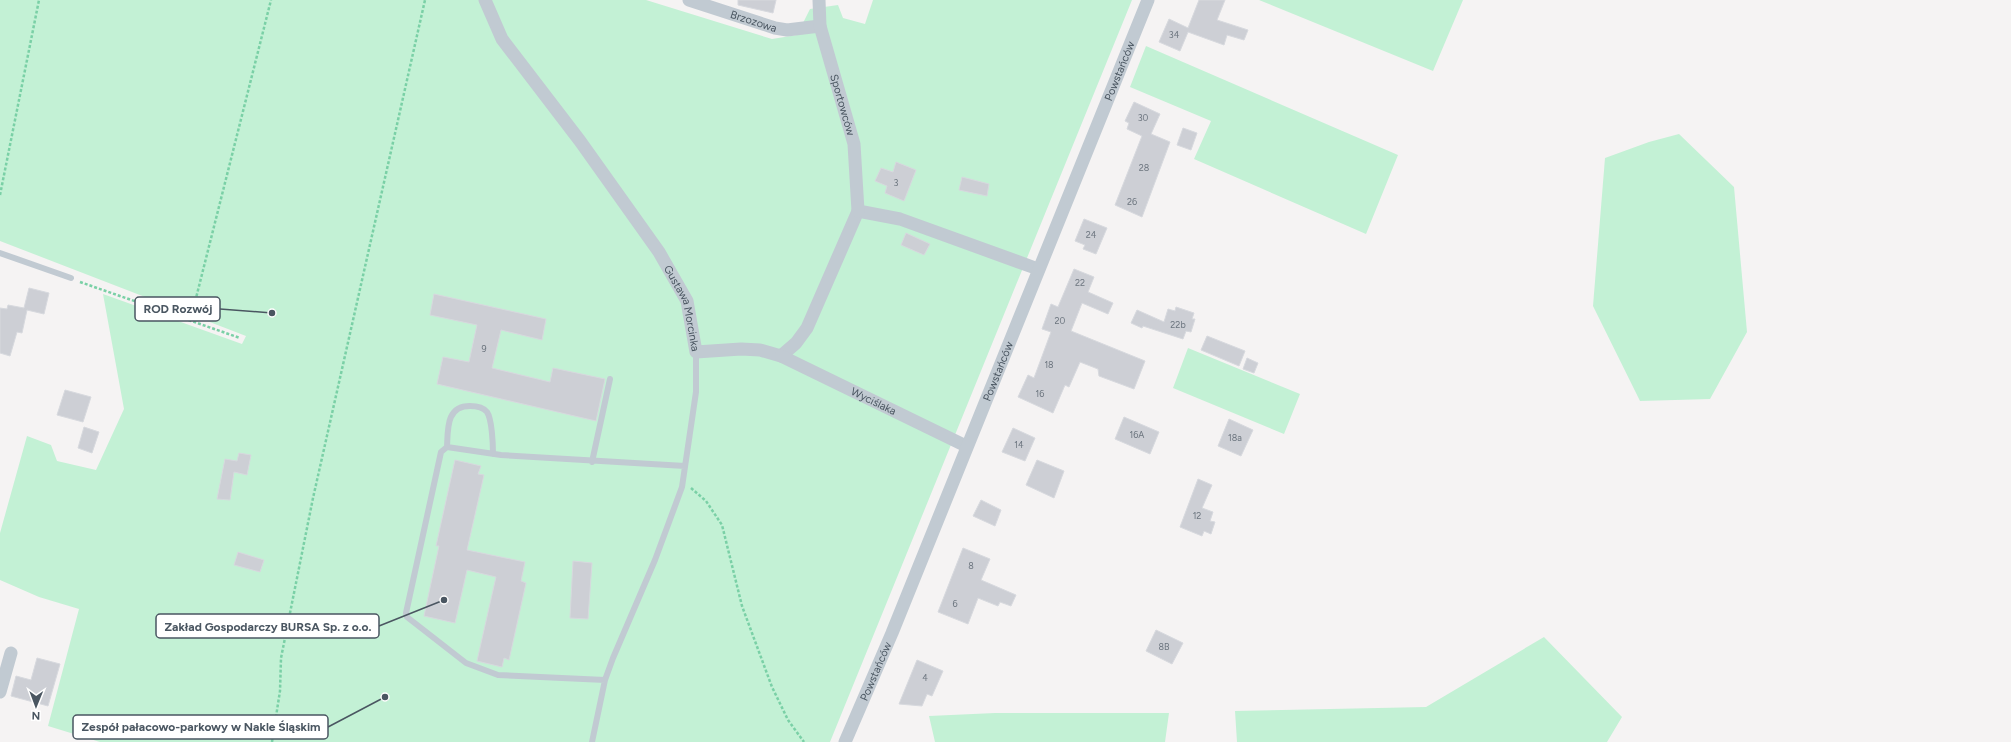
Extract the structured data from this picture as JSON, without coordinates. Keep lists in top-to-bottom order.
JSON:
{
  "streets": {
    "street": [
      "Brzozowa",
      "Powstańców",
      "Sportowców",
      "Gustawa Morcinka",
      "Wyciślaka"
    ]
  },
  "crossings": [
    ["Brzozowa", "Sportowców"],
    ["Powstańców", "Wyciślaka"],
    ["Gustawa Morcinka", "Wyciślaka"]
  ],
  "places": ["ROD Rozwój", "Zakład Gospodarczy BURSA Sp. z o.o.", "Zespół pałacowo-parkowy w Nakle Śląskim"],
  "house_numbers": [
    "34",
    "30",
    "28",
    "3",
    "26",
    "24",
    "22",
    "20",
    "22b",
    "9",
    "18",
    "16",
    "16A",
    "18a",
    "14",
    "12",
    "8",
    "6",
    "8B",
    "4"
  ],
  "north": "bottom"
}
